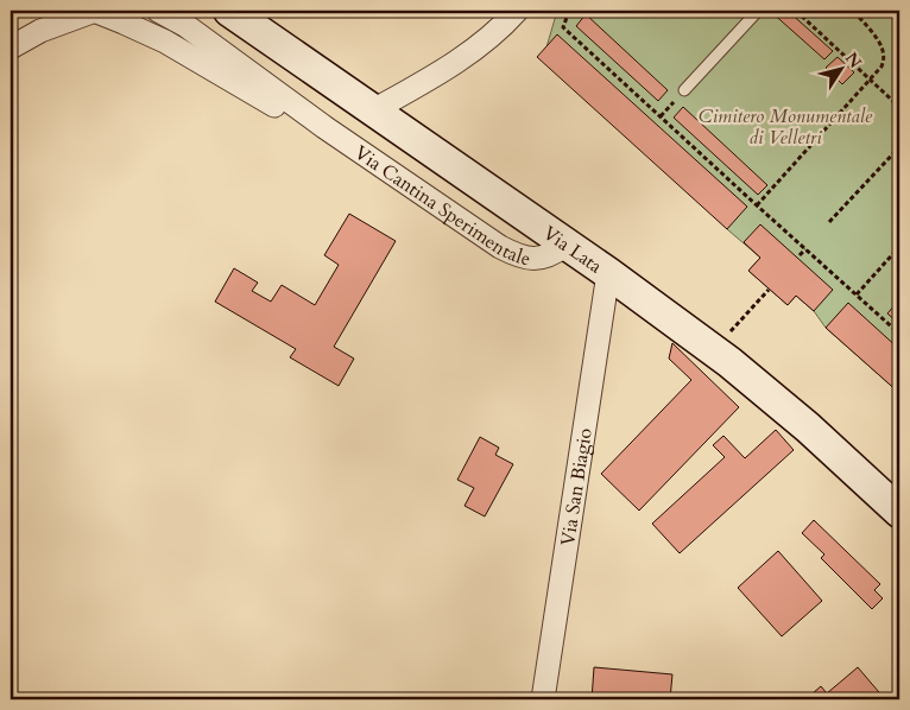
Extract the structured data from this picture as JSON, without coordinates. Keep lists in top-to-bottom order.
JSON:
{
  "streets": {
    "main road": ["Via Lata"],
    "street": ["Via Cantina Sperimentale", "Via San Biagio"]
  },
  "crossings": [
    ["Via Cantina Sperimentale", "Via Lata"],
    ["Via Lata", "Via San Biagio"]
  ],
  "parks": ["Cimitero Monumentale di Velletri"],
  "north": "top right"
}
